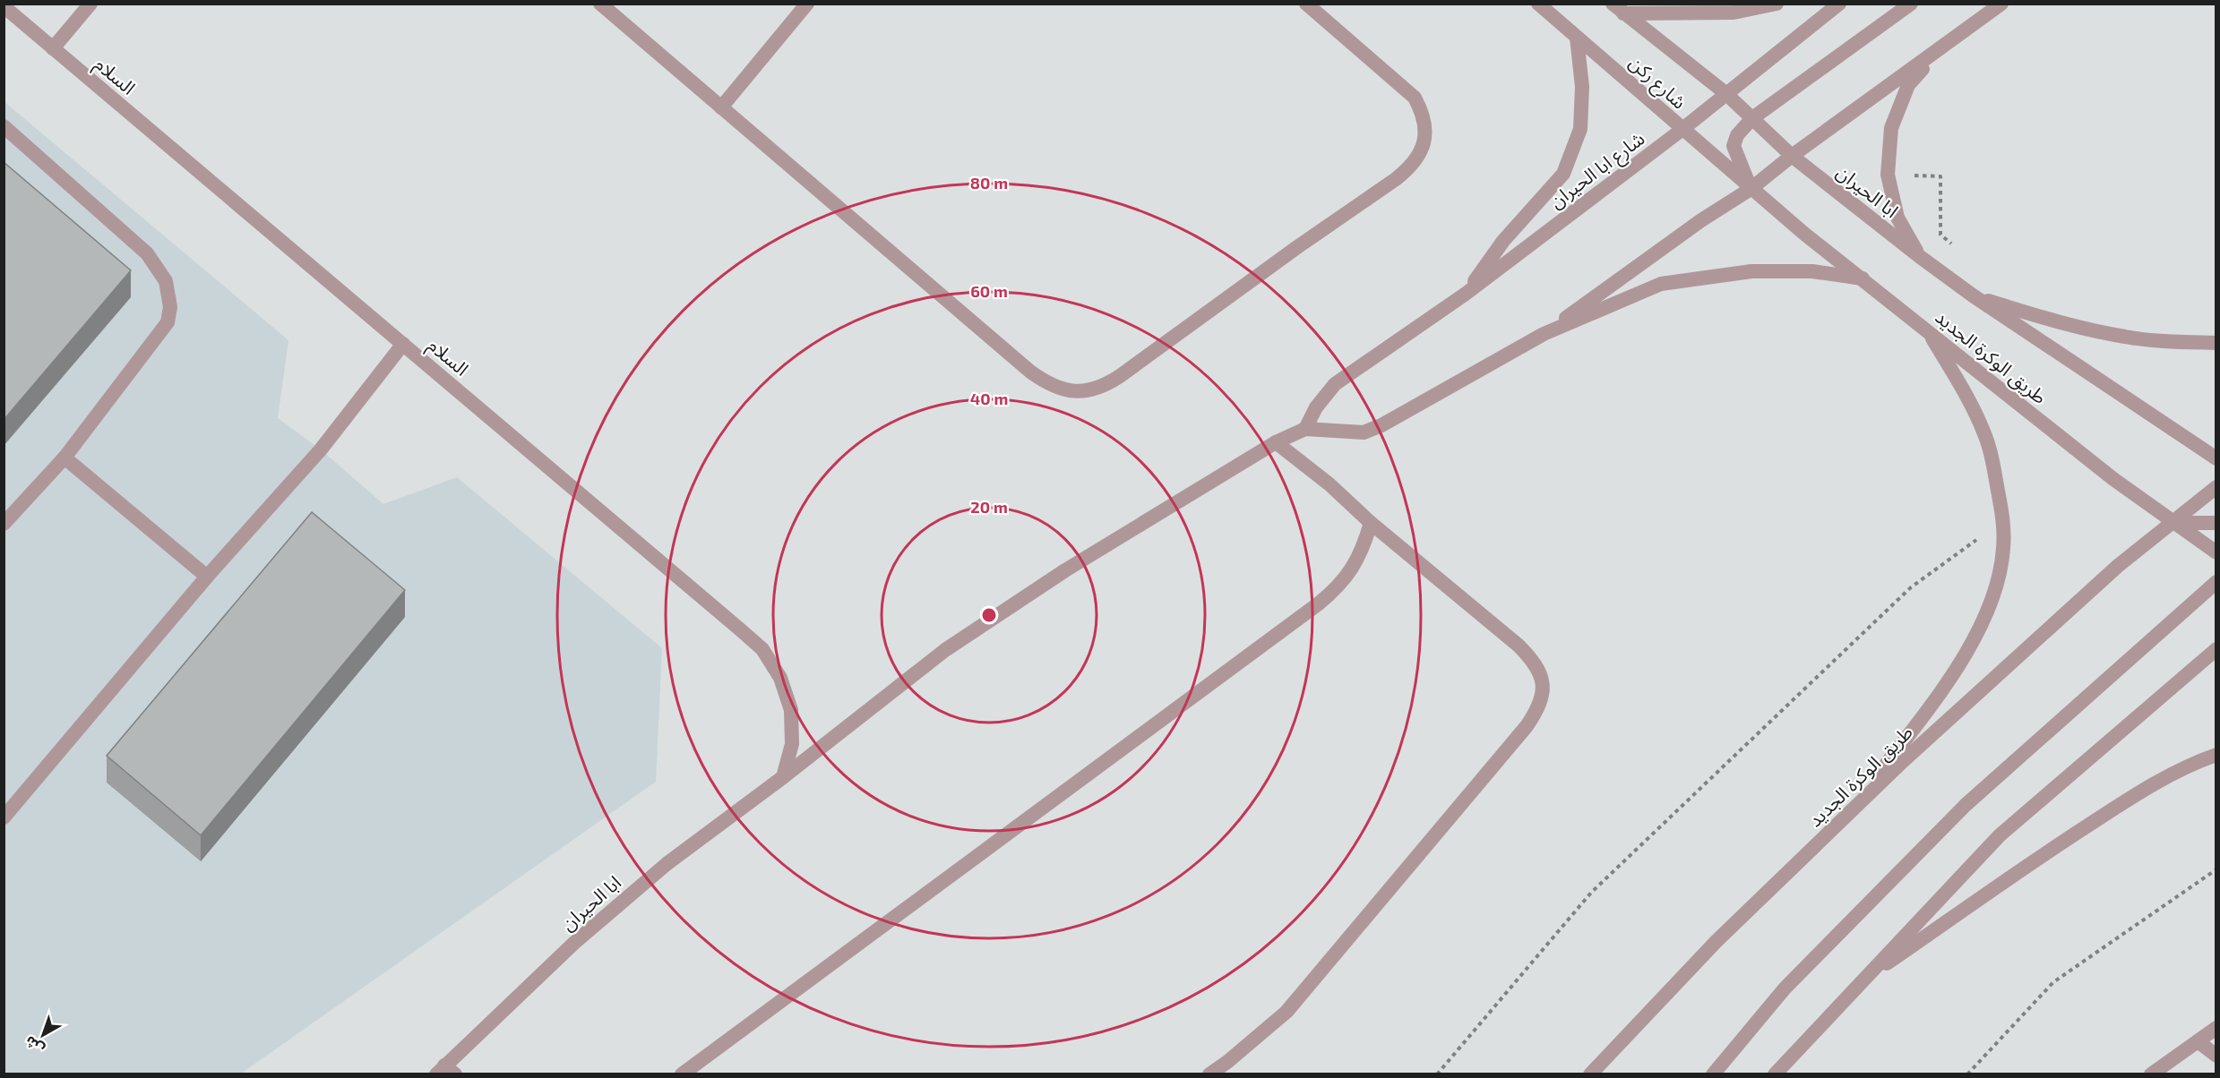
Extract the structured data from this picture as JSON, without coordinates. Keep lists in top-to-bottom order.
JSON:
{
  "streets": {
    "street": [
      "السلام",
      "شارع ركن",
      "شارع ابا الحيران",
      "ابا الحيران",
      "طريق الوكرة الجديد"
    ]
  },
  "crossings": [
    ["السلام", "ابا الحيران"],
    ["شارع ركن", "شارع ابا الحيران"],
    ["شارع ركن", "ابا الحيران"],
    ["شارع ابا الحيران", "ابا الحيران"],
    ["ابا الحيران", "طريق الوكرة الجديد"]
  ],
  "north": "bottom left",
  "rings": [
    "80 m",
    "60 m",
    "40 m",
    "20 m"
  ]
}
